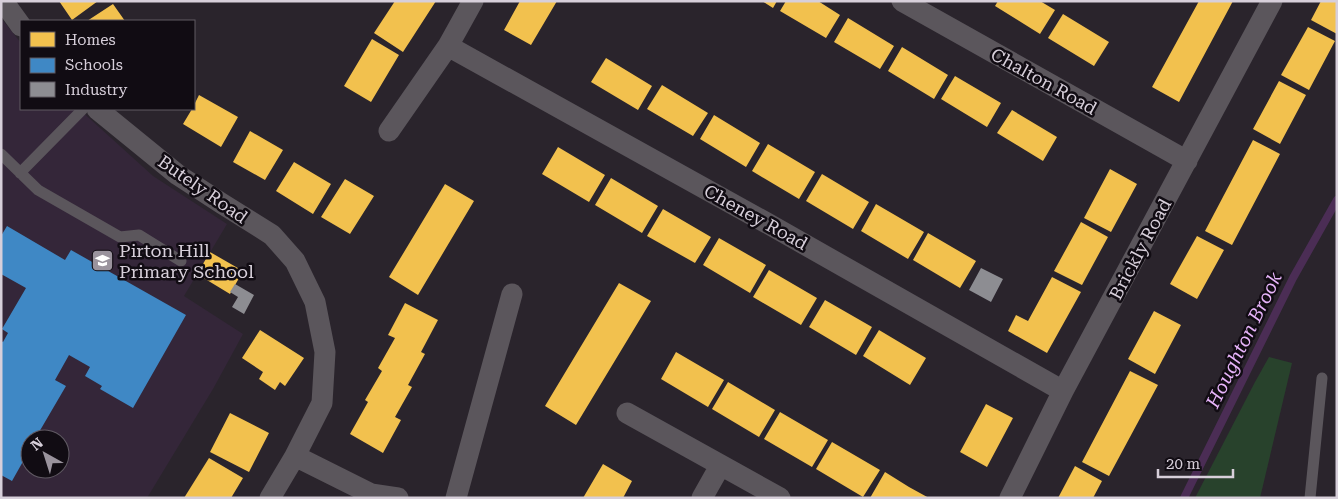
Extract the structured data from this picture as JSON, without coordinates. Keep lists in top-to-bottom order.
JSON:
{
  "streets": {
    "street": [
      "Chalton Road",
      "Butely Road",
      "Cheney Road",
      "Brickly Road"
    ]
  },
  "crossings": [
    ["Chalton Road", "Brickly Road"],
    ["Cheney Road", "Brickly Road"]
  ],
  "water": ["Houghton Brook"],
  "places": {
    "school or university": ["Pirton Hill Primary School"]
  },
  "legend": ["Homes", "Schools", "Industry"],
  "scale_bar": "20 m",
  "north": "top left"
}
